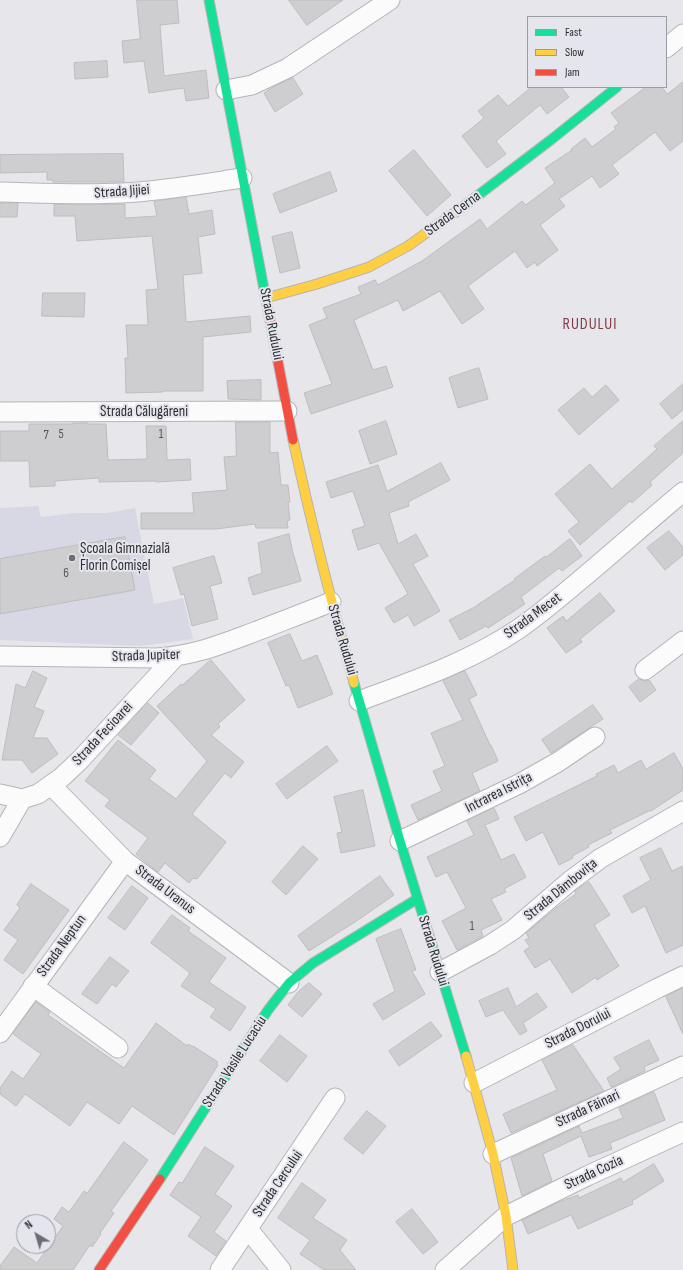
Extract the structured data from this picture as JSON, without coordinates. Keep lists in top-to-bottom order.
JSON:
{
  "streets": {
    "main road": ["Strada Cerna", "Strada Rudului", "Strada Vasile Lucaciu"],
    "street": [
      "Strada Jijiei",
      "Strada Călugăreni",
      "Strada Mecet",
      "Strada Jupiter",
      "Strada Fecioarei",
      "Intrarea Istrița",
      "Strada Uranus",
      "Strada Dâmbovița",
      "Strada Neptun",
      "Strada Dorului",
      "Strada Făinari",
      "Strada Cozia",
      "Strada Cercului"
    ]
  },
  "crossings": [
    ["Strada Jijiei", "Strada Rudului"],
    ["Strada Cerna", "Strada Rudului"],
    ["Strada Rudului", "Strada Călugăreni"],
    ["Strada Rudului", "Strada Mecet"],
    ["Strada Rudului", "Strada Jupiter"],
    ["Strada Rudului", "Intrarea Istrița"],
    ["Strada Rudului", "Strada Dâmbovița"],
    ["Strada Rudului", "Strada Dorului"],
    ["Strada Rudului", "Strada Vasile Lucaciu"],
    ["Strada Rudului", "Strada Făinari"],
    ["Strada Rudului", "Strada Cozia"],
    ["Strada Jupiter", "Strada Fecioarei"],
    ["Strada Fecioarei", "Strada Uranus"],
    ["Strada Uranus", "Strada Neptun"],
    ["Strada Uranus", "Strada Vasile Lucaciu"]
  ],
  "districts": ["RUDULUI"],
  "places": ["Școala Gimnazială Florin Comișel"],
  "house_numbers": [
    "5",
    "1",
    "7",
    "6",
    "1"
  ],
  "legend": ["Fast", "Slow", "Jam"],
  "north": "top left"
}
